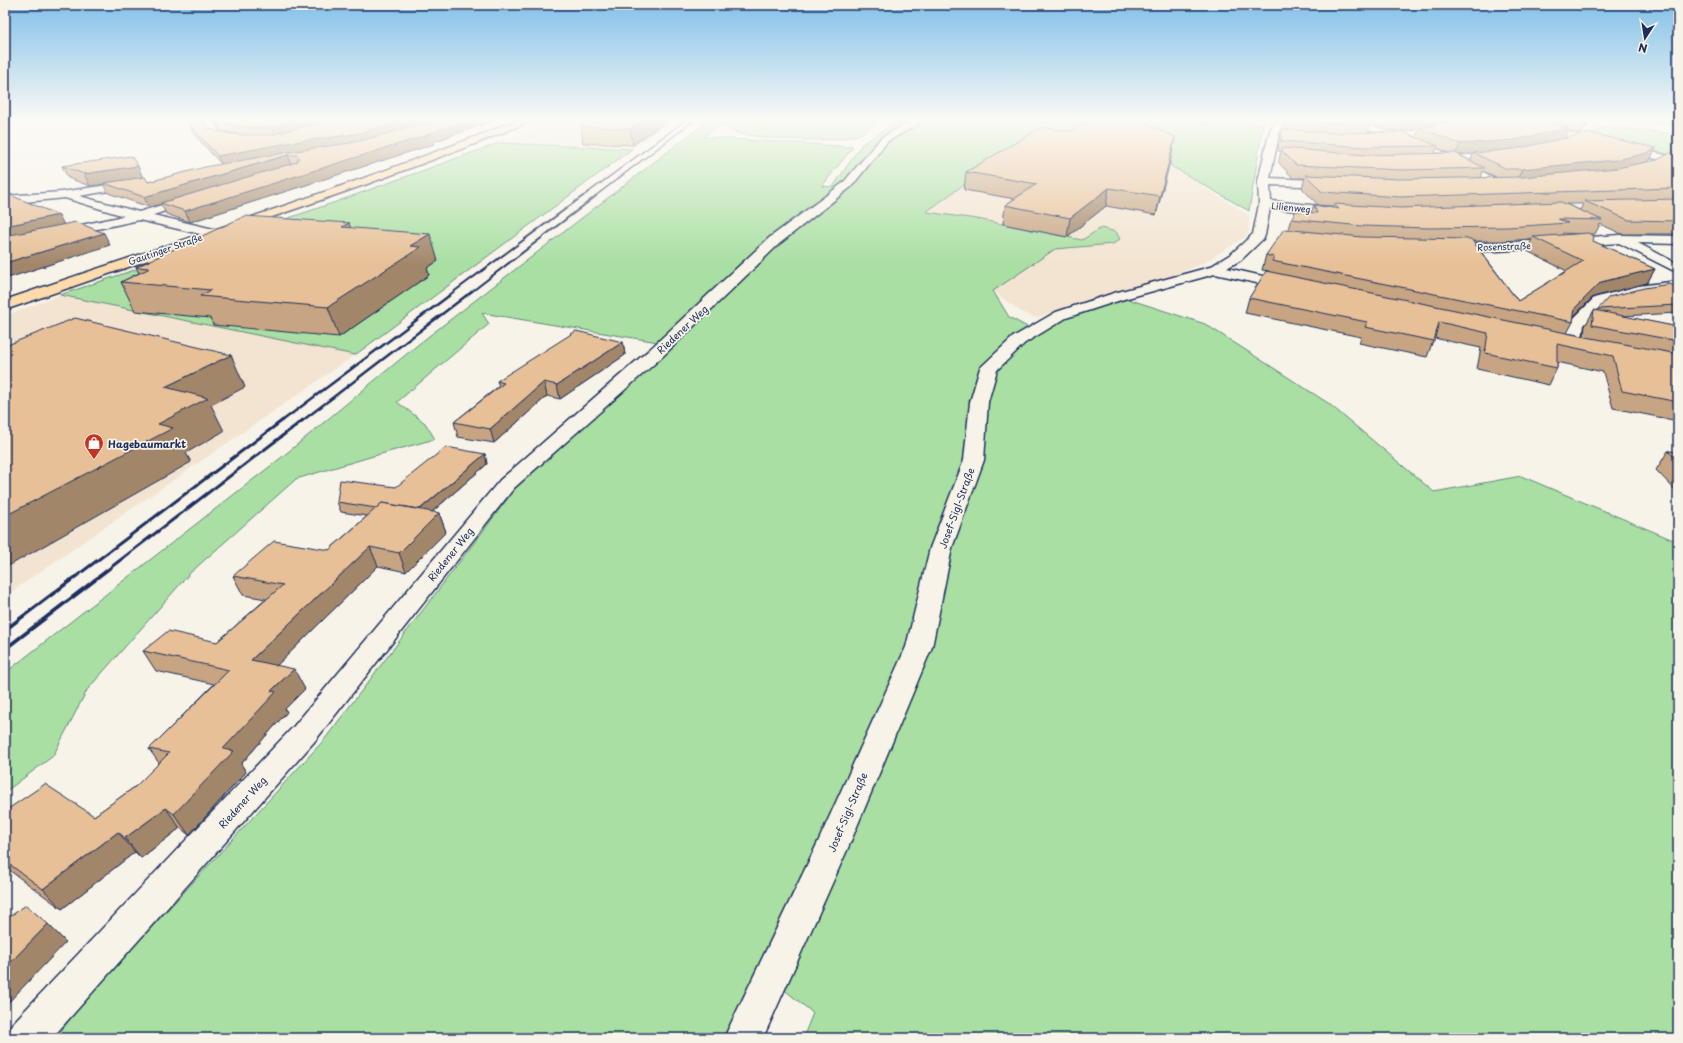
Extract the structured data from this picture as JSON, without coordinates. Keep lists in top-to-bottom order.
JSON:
{
  "streets": {
    "main road": ["Gautinger Straße"],
    "street": [
      "Lilienweg",
      "Rosenstraße",
      "Riedener Weg",
      "Josef-Sigl-Straße"
    ]
  },
  "places": {
    "shop": ["Hagebaumarkt"]
  },
  "north": "bottom"
}
